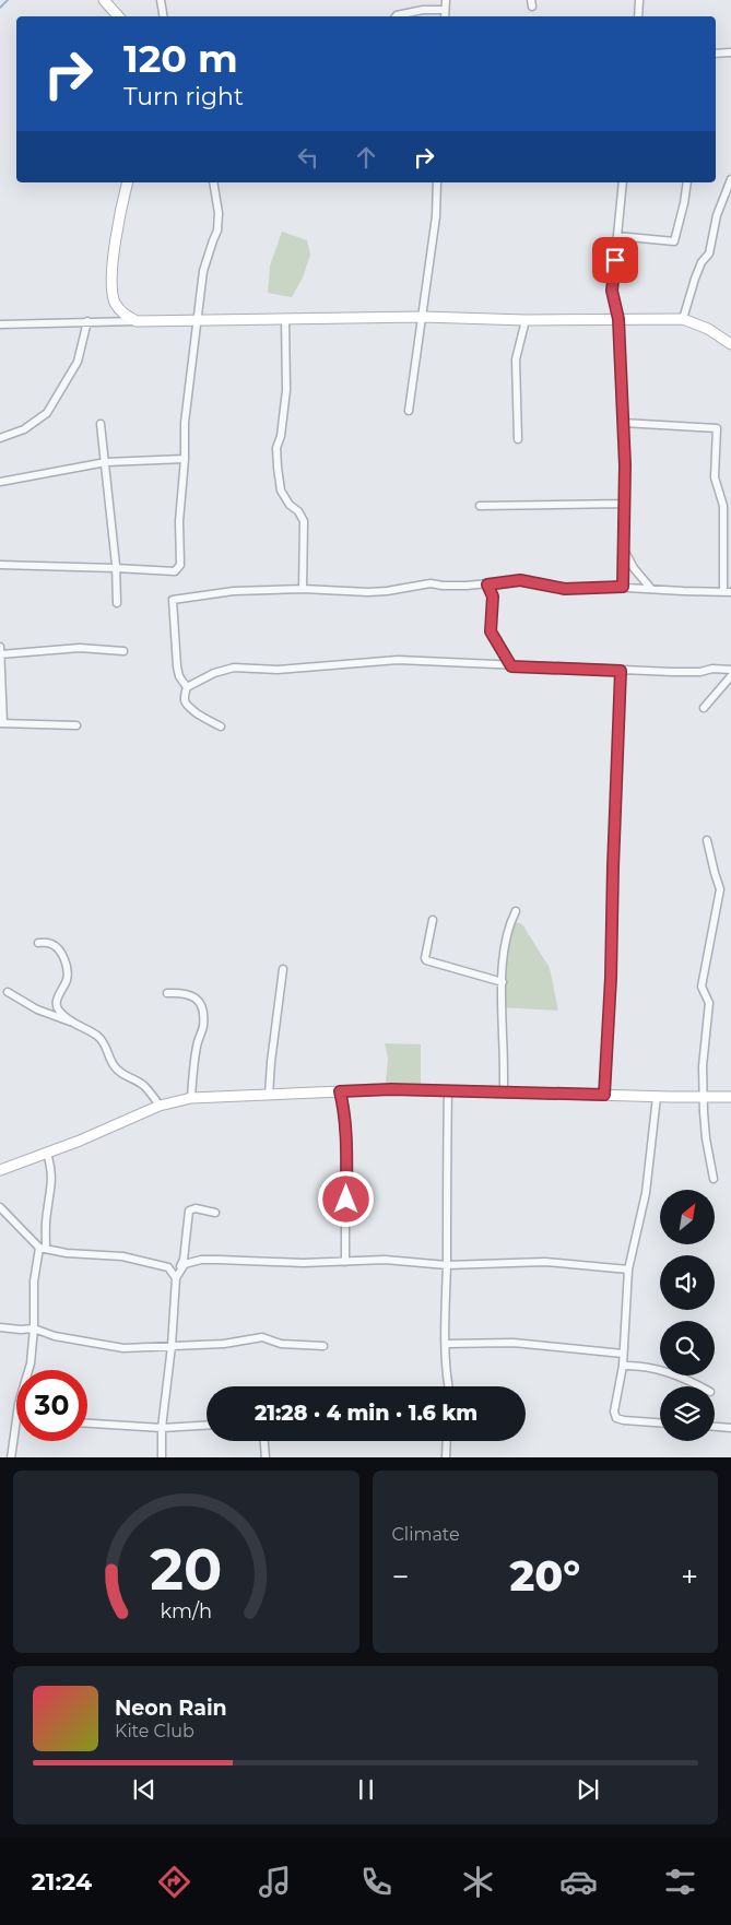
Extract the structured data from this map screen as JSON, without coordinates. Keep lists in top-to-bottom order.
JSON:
{
  "north": "top right",
  "page": {
    "turn": ["120 m", "Turn right"],
    "limit": "30",
    "trip": "21:28 · 4 min · 1.6 km",
    "tile": "Climate",
    "heat": ["−", "20°", "+"],
    "song": ["Neon Rain", "Kite Club"],
    "tabs": "21:24",
    "gauge": ["20", "km/h"]
  }
}
